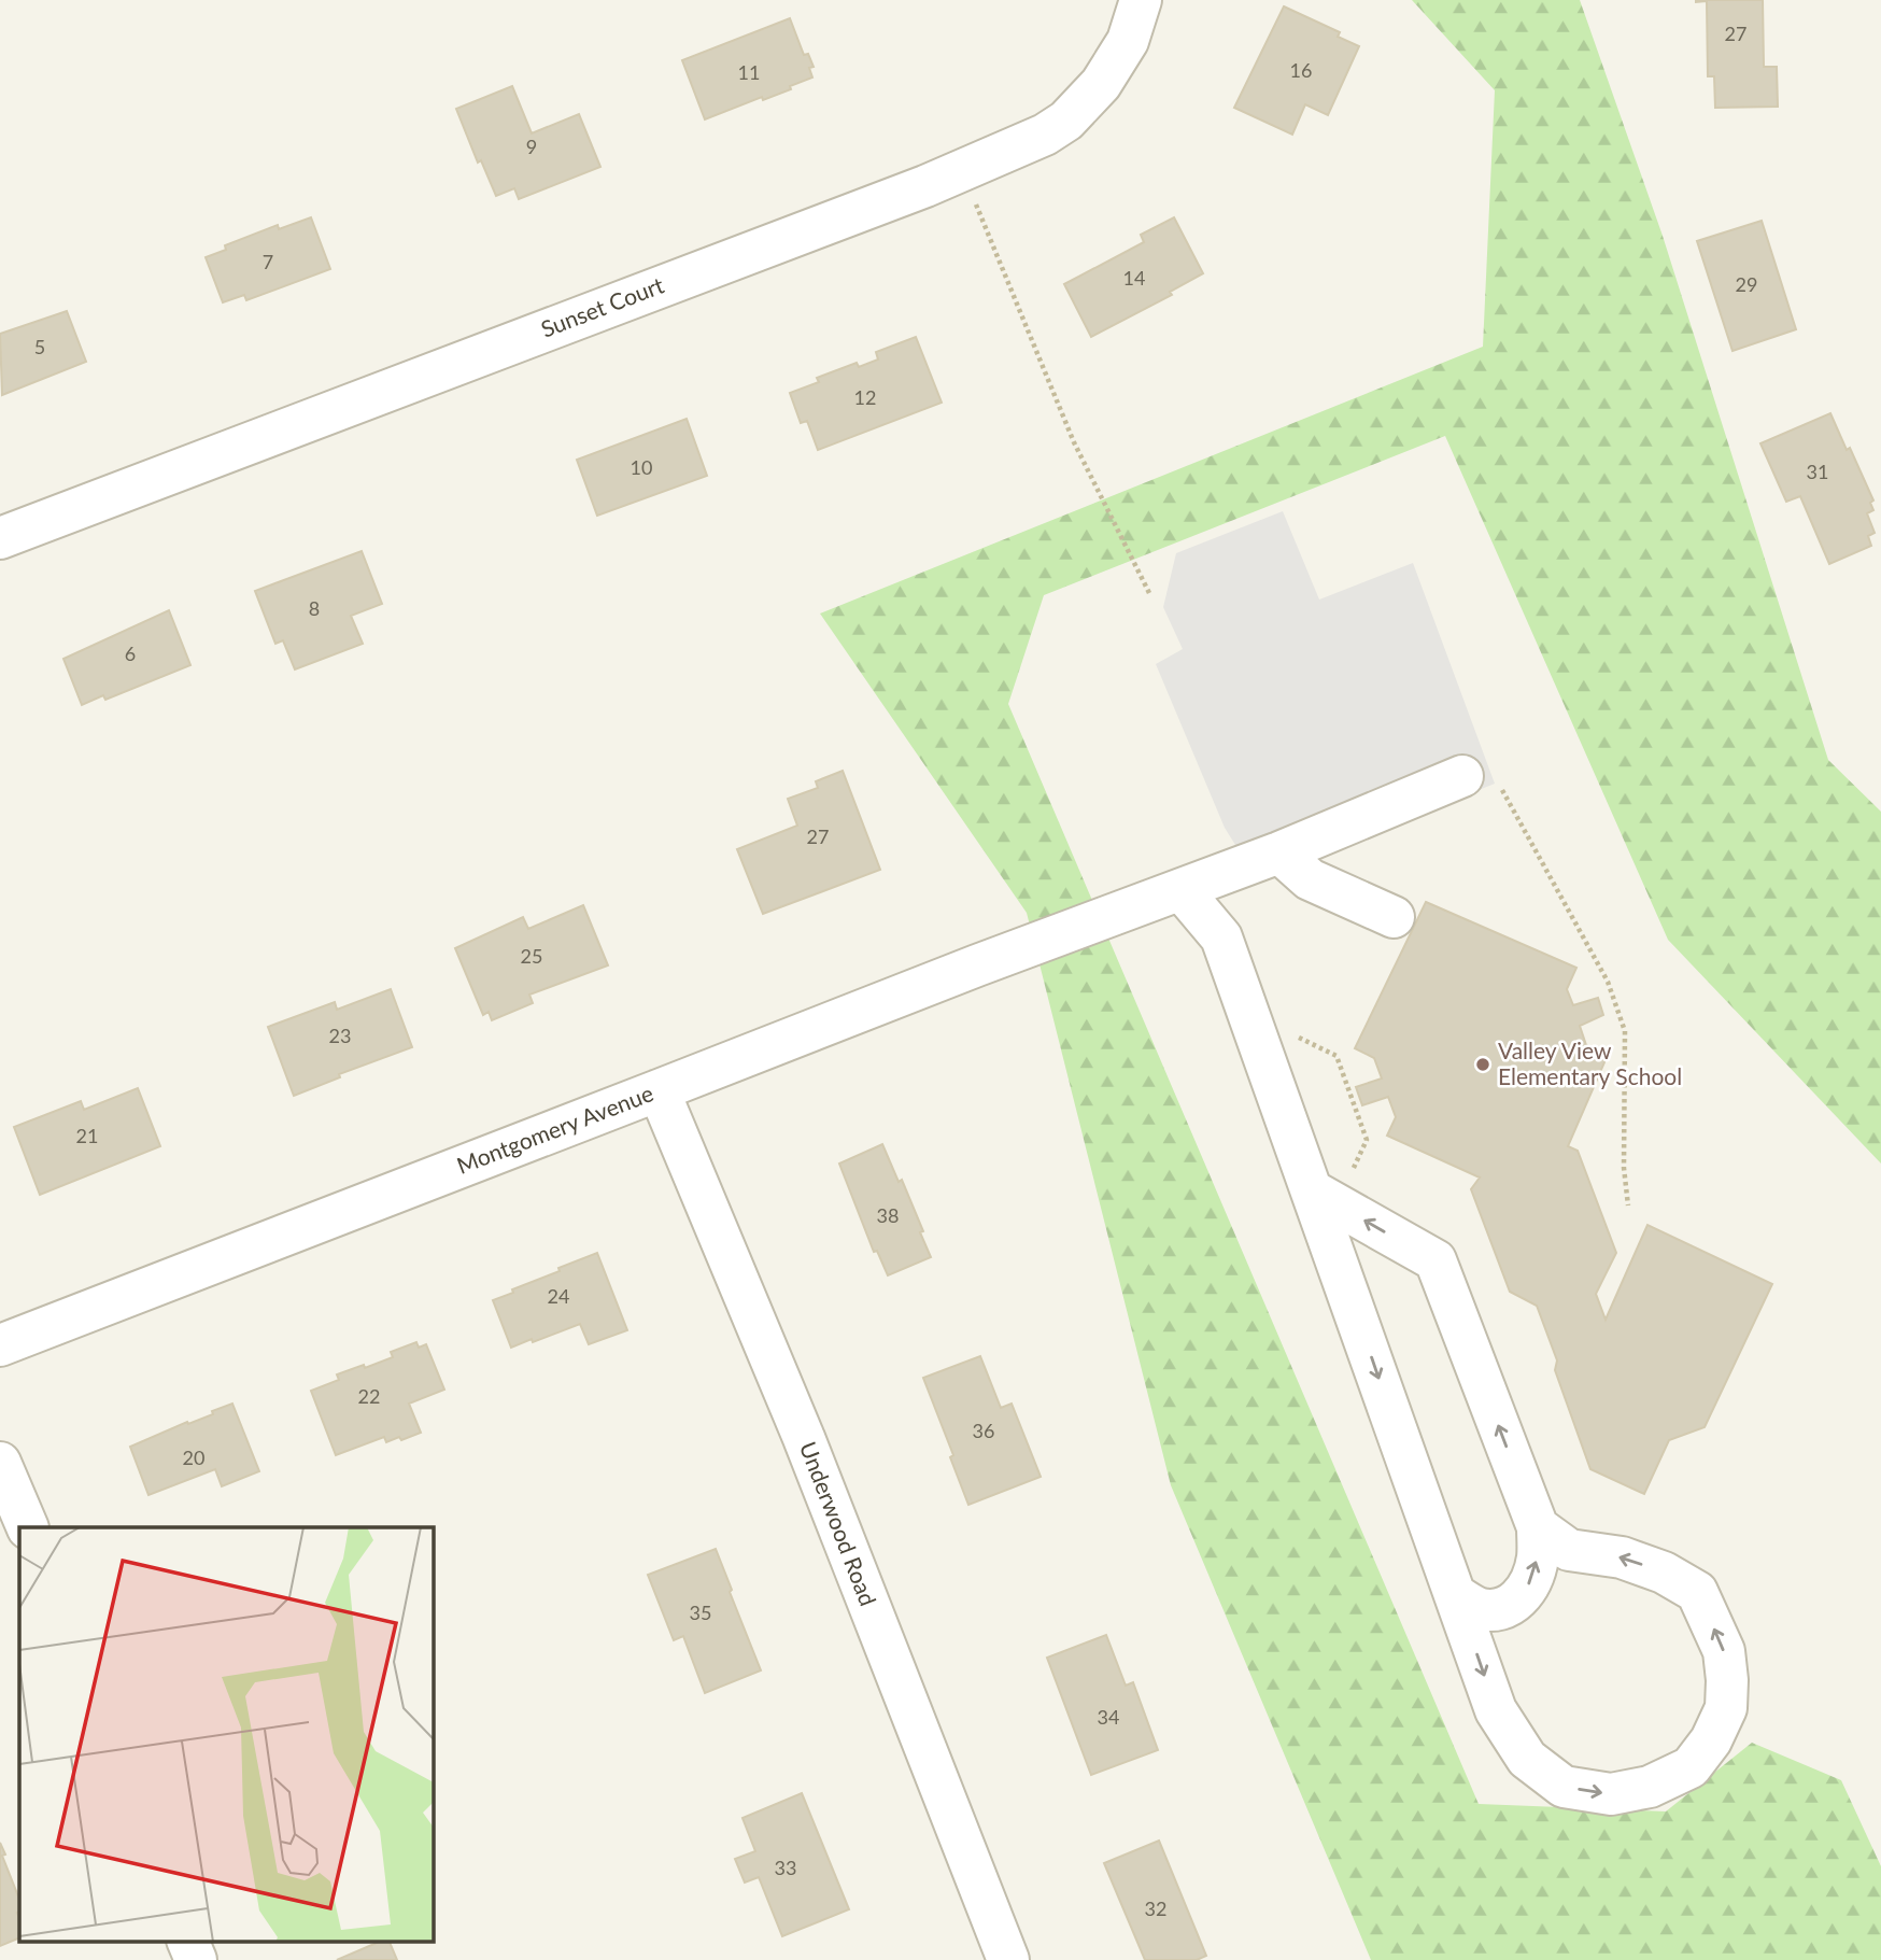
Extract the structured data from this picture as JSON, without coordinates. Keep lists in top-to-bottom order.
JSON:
{
  "streets": {
    "street": ["Sunset Court", "Montgomery Avenue", "Underwood Road"]
  },
  "crossings": [
    ["Montgomery Avenue", "Underwood Road"]
  ],
  "places": ["Valley View Elementary School"],
  "house_numbers": [
    "27",
    "16",
    "11",
    "9",
    "7",
    "14",
    "29",
    "5",
    "12",
    "10",
    "31",
    "8",
    "6",
    "27",
    "25",
    "23",
    "21",
    "38",
    "24",
    "22",
    "36",
    "20",
    "35",
    "34",
    "33",
    "32"
  ]
}
